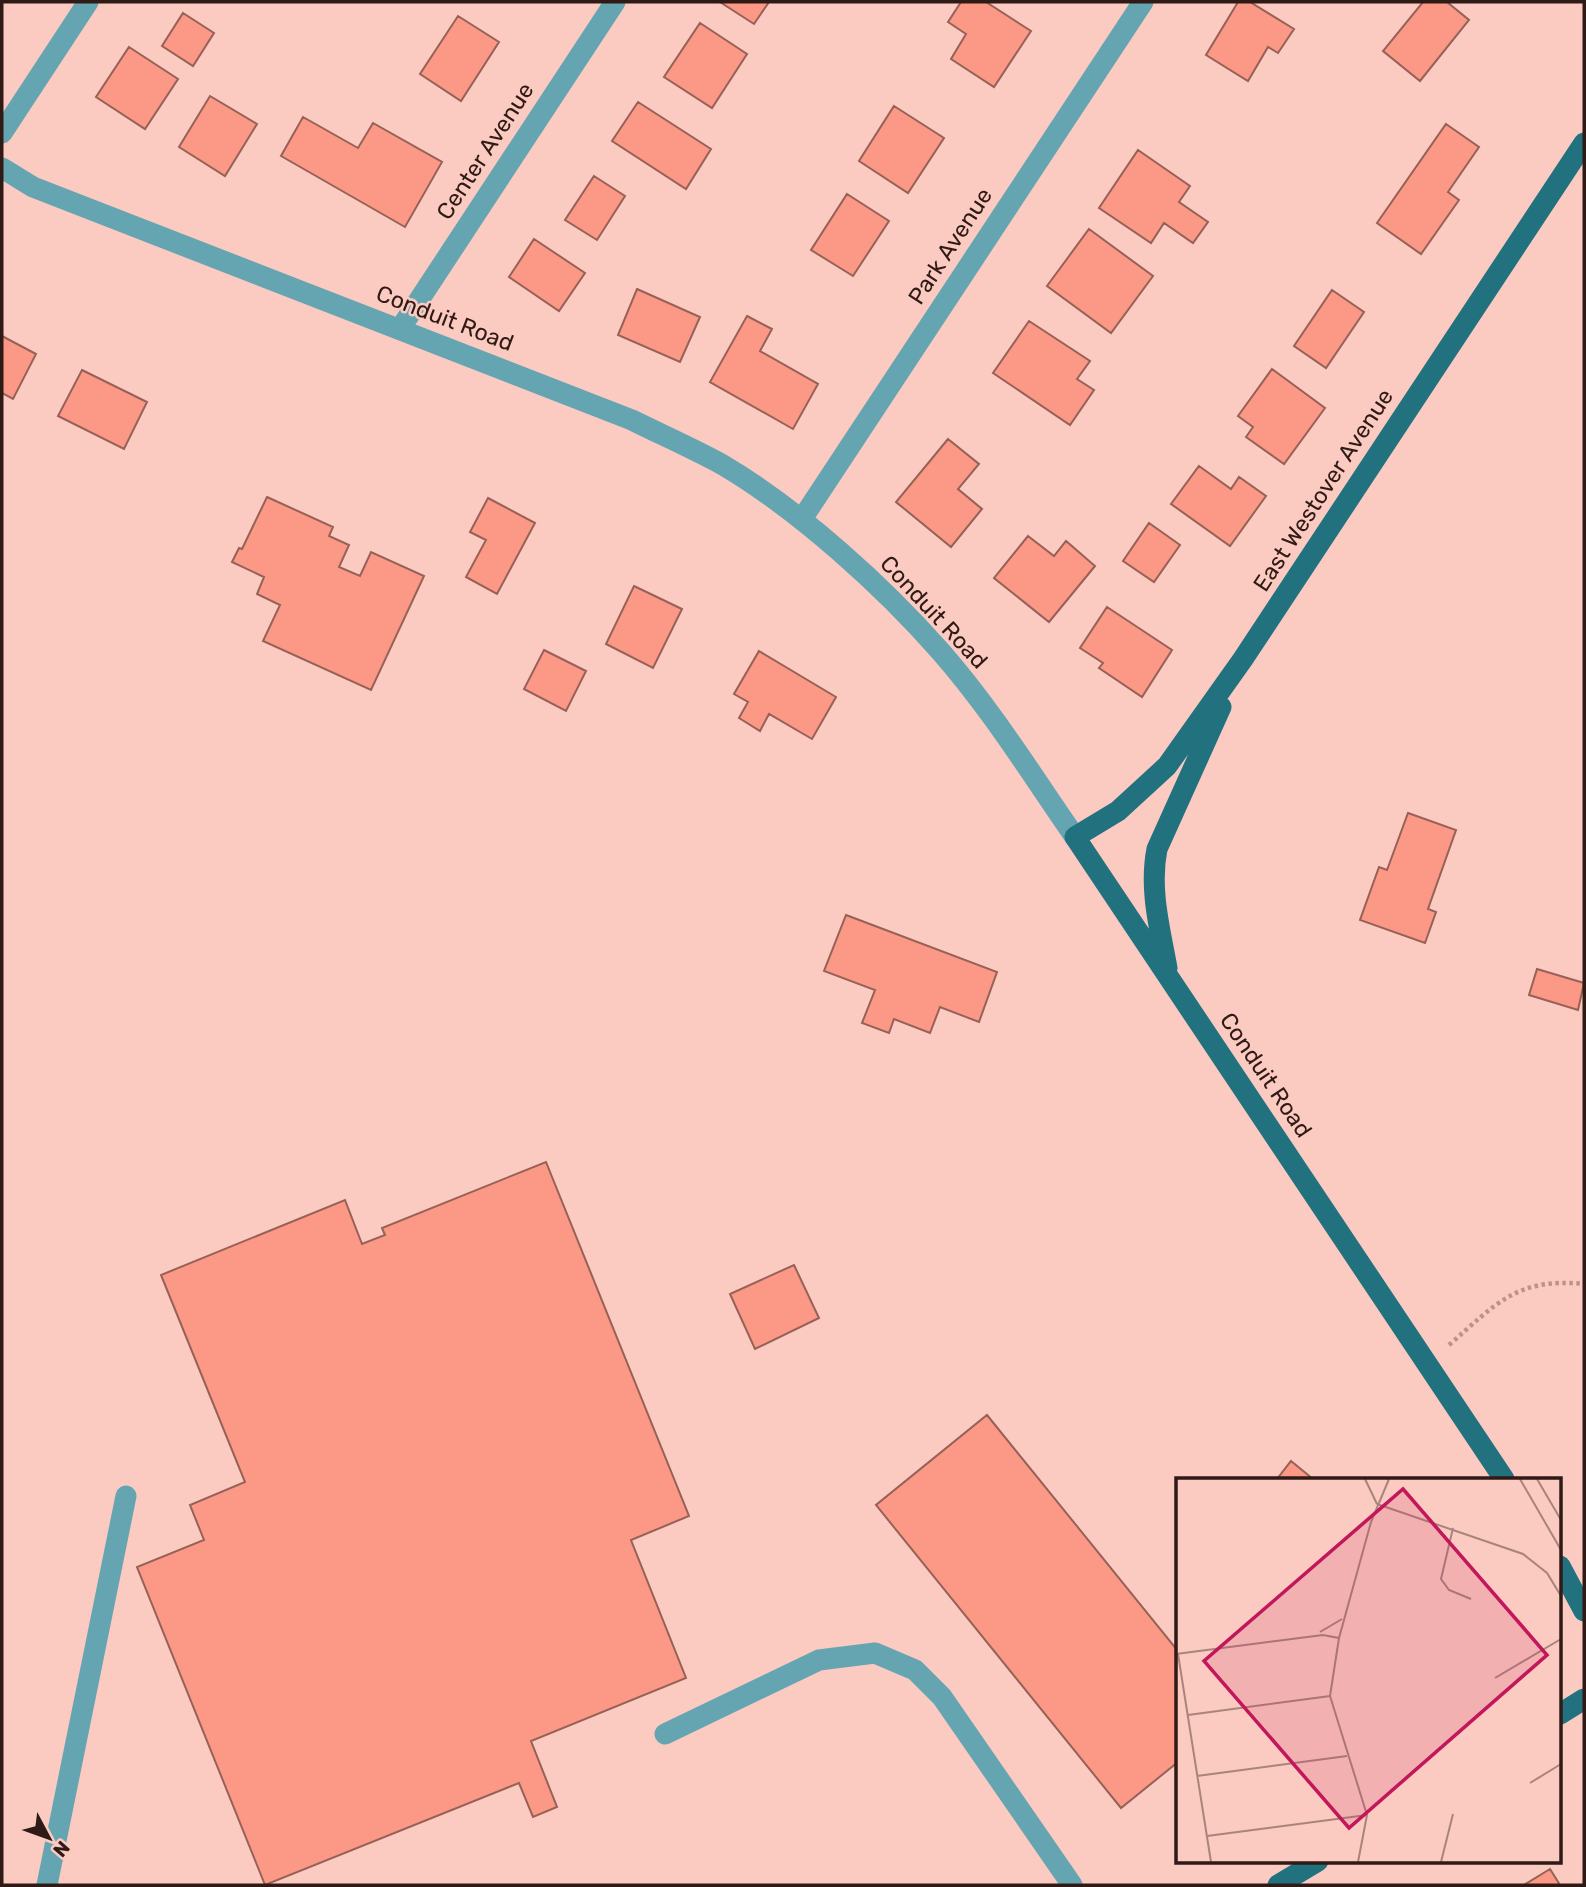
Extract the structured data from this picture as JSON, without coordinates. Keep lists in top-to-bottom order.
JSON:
{
  "streets": {
    "main road": ["Conduit Road", "East Westover Avenue"],
    "street": ["Center Avenue", "Park Avenue"]
  },
  "crossings": [
    ["Center Avenue", "Conduit Road"],
    ["Park Avenue", "Conduit Road"],
    ["Conduit Road", "East Westover Avenue"]
  ],
  "north": "bottom right"
}
